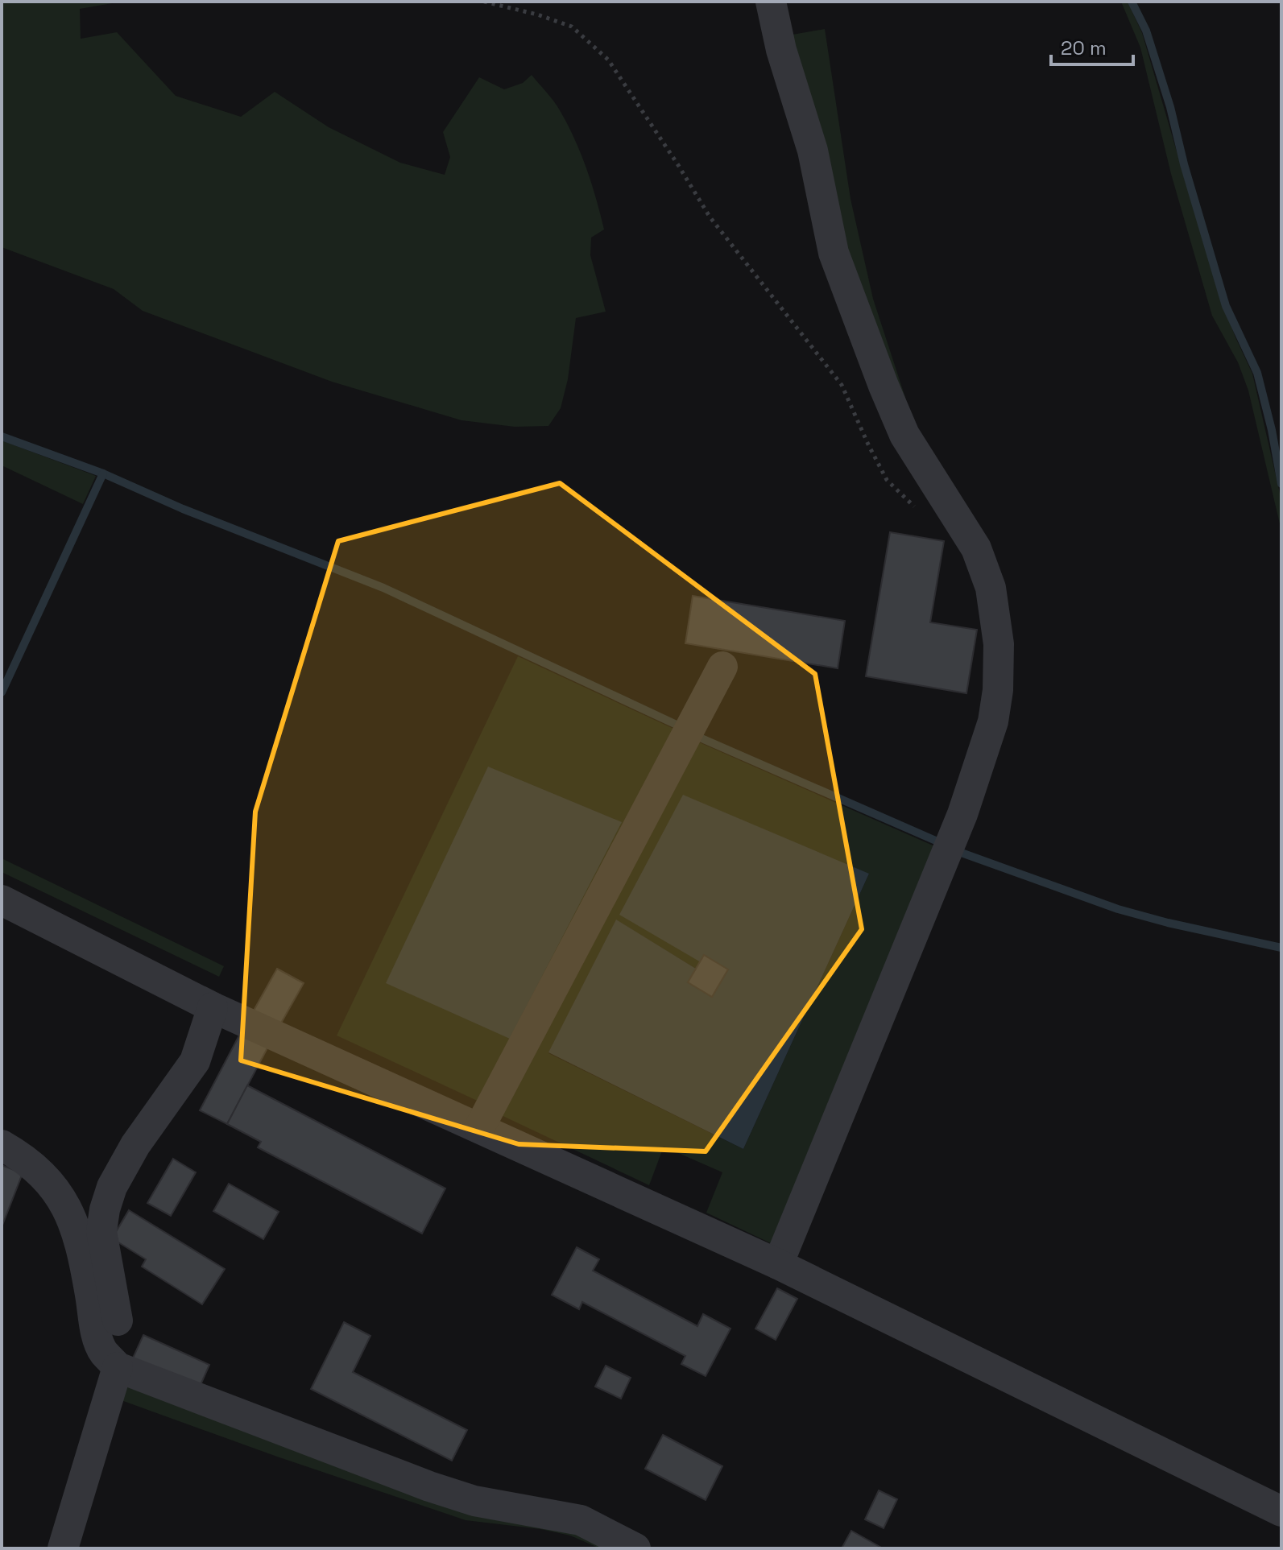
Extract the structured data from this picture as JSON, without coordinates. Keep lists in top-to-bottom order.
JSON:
{
  "scale_bar": "20 m"
}
